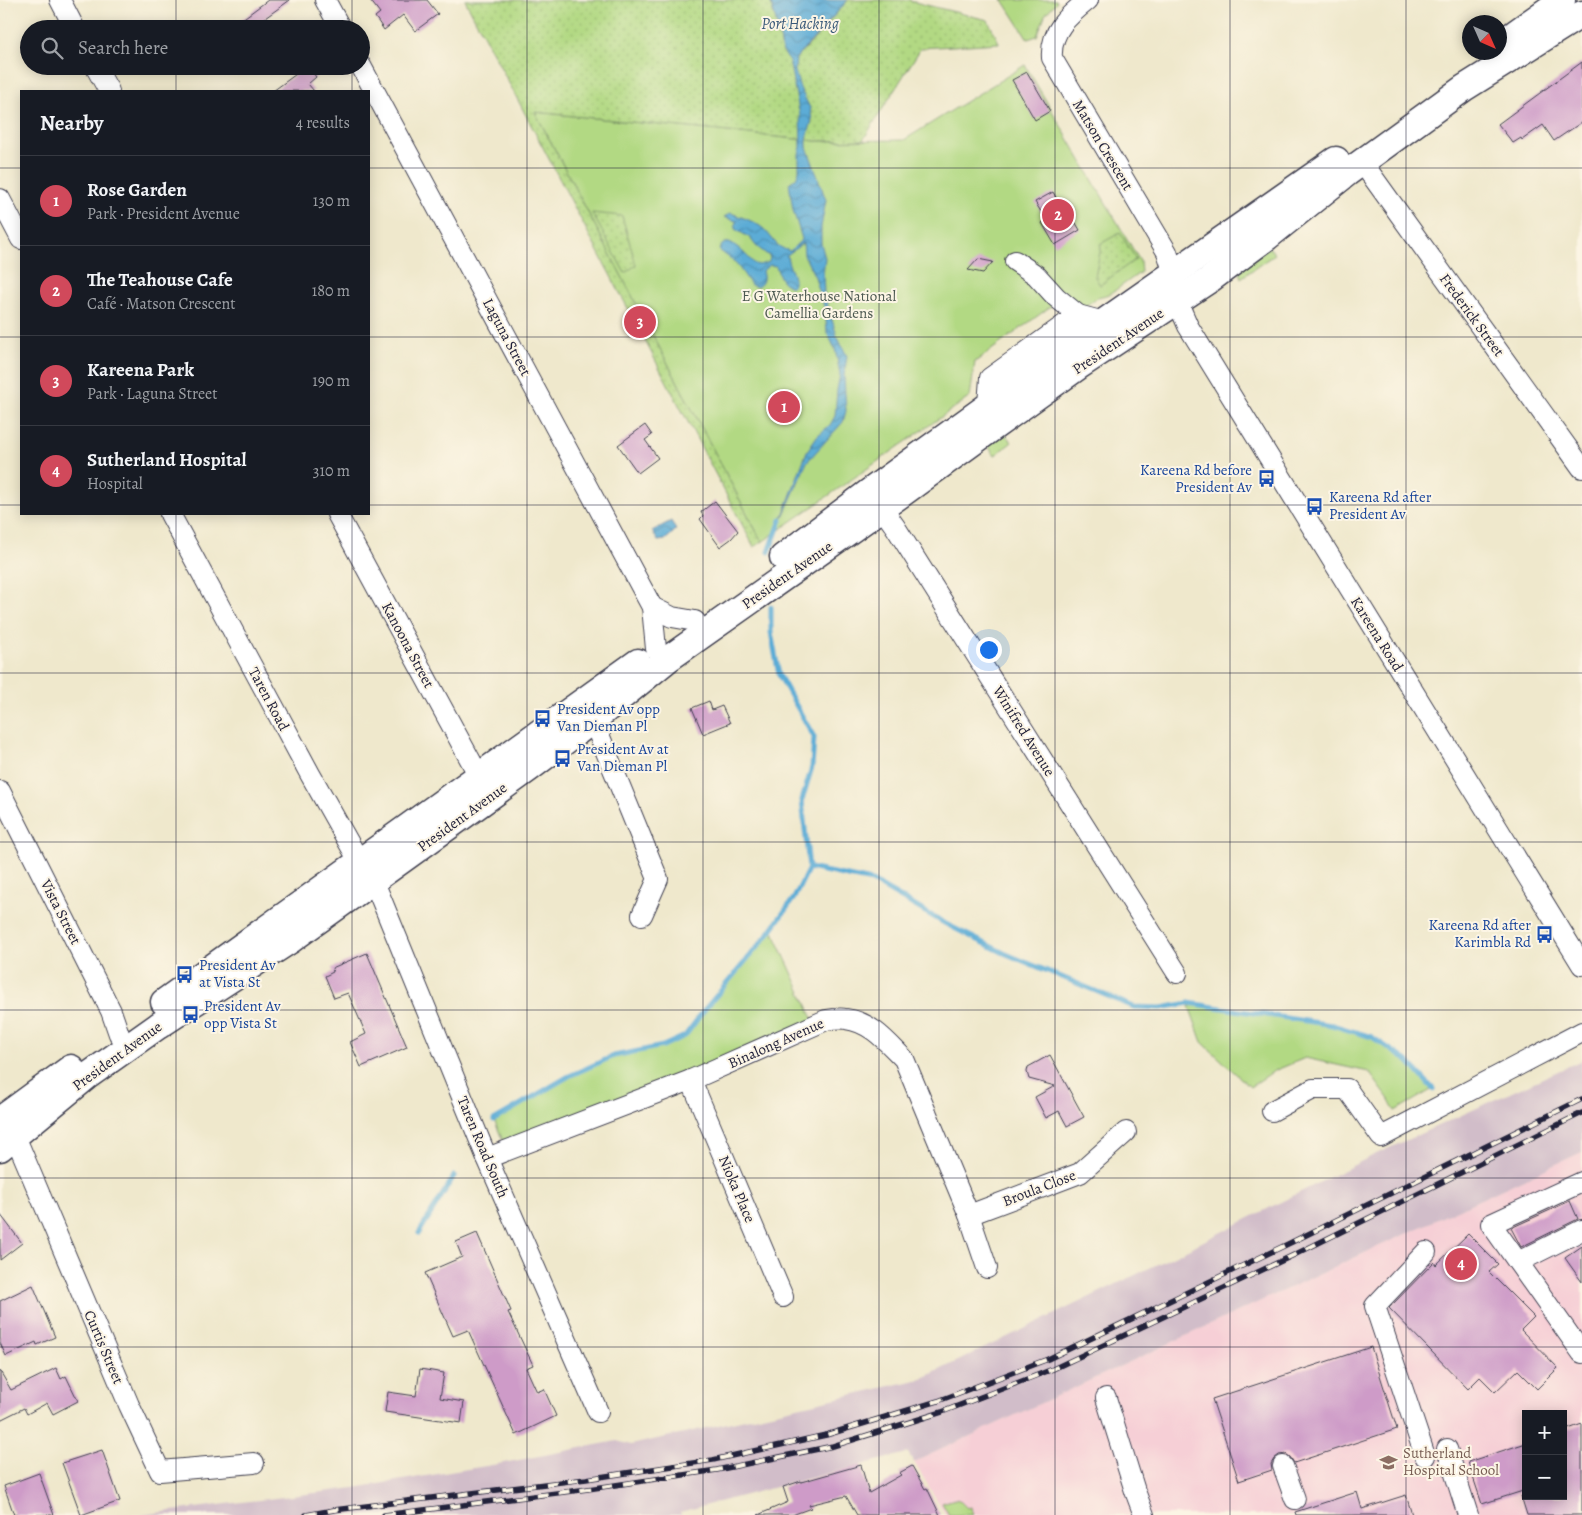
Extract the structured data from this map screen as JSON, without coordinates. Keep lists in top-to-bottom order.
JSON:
{
  "streets": {
    "main road": ["Matson Crescent", "President Avenue"],
    "street": [
      "Frederick Street",
      "Laguna Street",
      "Kareena Road",
      "Kanoona Street",
      "Taren Road",
      "Winifred Avenue",
      "Vista Street",
      "Binalong Avenue",
      "Taren Road South",
      "Broula Close",
      "Nioka Place",
      "Curtis Street"
    ]
  },
  "crossings": [
    ["Matson Crescent", "President Avenue"],
    ["Matson Crescent", "Kareena Road"],
    ["Frederick Street", "President Avenue"],
    ["Laguna Street", "President Avenue"],
    ["President Avenue", "Kareena Road"],
    ["President Avenue", "Kanoona Street"],
    ["President Avenue", "Taren Road"],
    ["President Avenue", "Winifred Avenue"],
    ["President Avenue", "Vista Street"],
    ["President Avenue", "Taren Road South"],
    ["President Avenue", "Curtis Street"],
    ["Taren Road", "Taren Road South"],
    ["Binalong Avenue", "Taren Road South"],
    ["Binalong Avenue", "Broula Close"],
    ["Binalong Avenue", "Nioka Place"]
  ],
  "water": ["Port Hacking"],
  "parks": ["E G Waterhouse National Camellia Gardens"],
  "places": {
    "bus stop": [
      "Kareena Rd before President Av",
      "Kareena Rd after President Av",
      "President Av opp Van Dieman Pl",
      "President Av at Van Dieman Pl",
      "Kareena Rd after Karimbla Rd",
      "President Av at Vista St",
      "President Av opp Vista St"
    ],
    "school or university": ["Sutherland Hospital School"]
  },
  "north": "bottom right",
  "page": {
    "search": "Search here",
    "heading": ["Nearby", "4 results"],
    "list": [
      {
        "mark": "1",
        "name": "Rose Garden",
        "note": "Park · President Avenue",
        "value": "130 m"
      },
      {
        "mark": "2",
        "name": "The Teahouse Cafe",
        "note": "Café · Matson Crescent",
        "value": "180 m"
      },
      {
        "mark": "3",
        "name": "Kareena Park",
        "note": "Park · Laguna Street",
        "value": "190 m"
      },
      {
        "mark": "4",
        "name": "Sutherland Hospital",
        "note": "Hospital",
        "value": "310 m"
      }
    ],
    "pins": [
      "2",
      "3",
      "1",
      "4"
    ],
    "map_buttons": ["+", "−"]
  }
}
